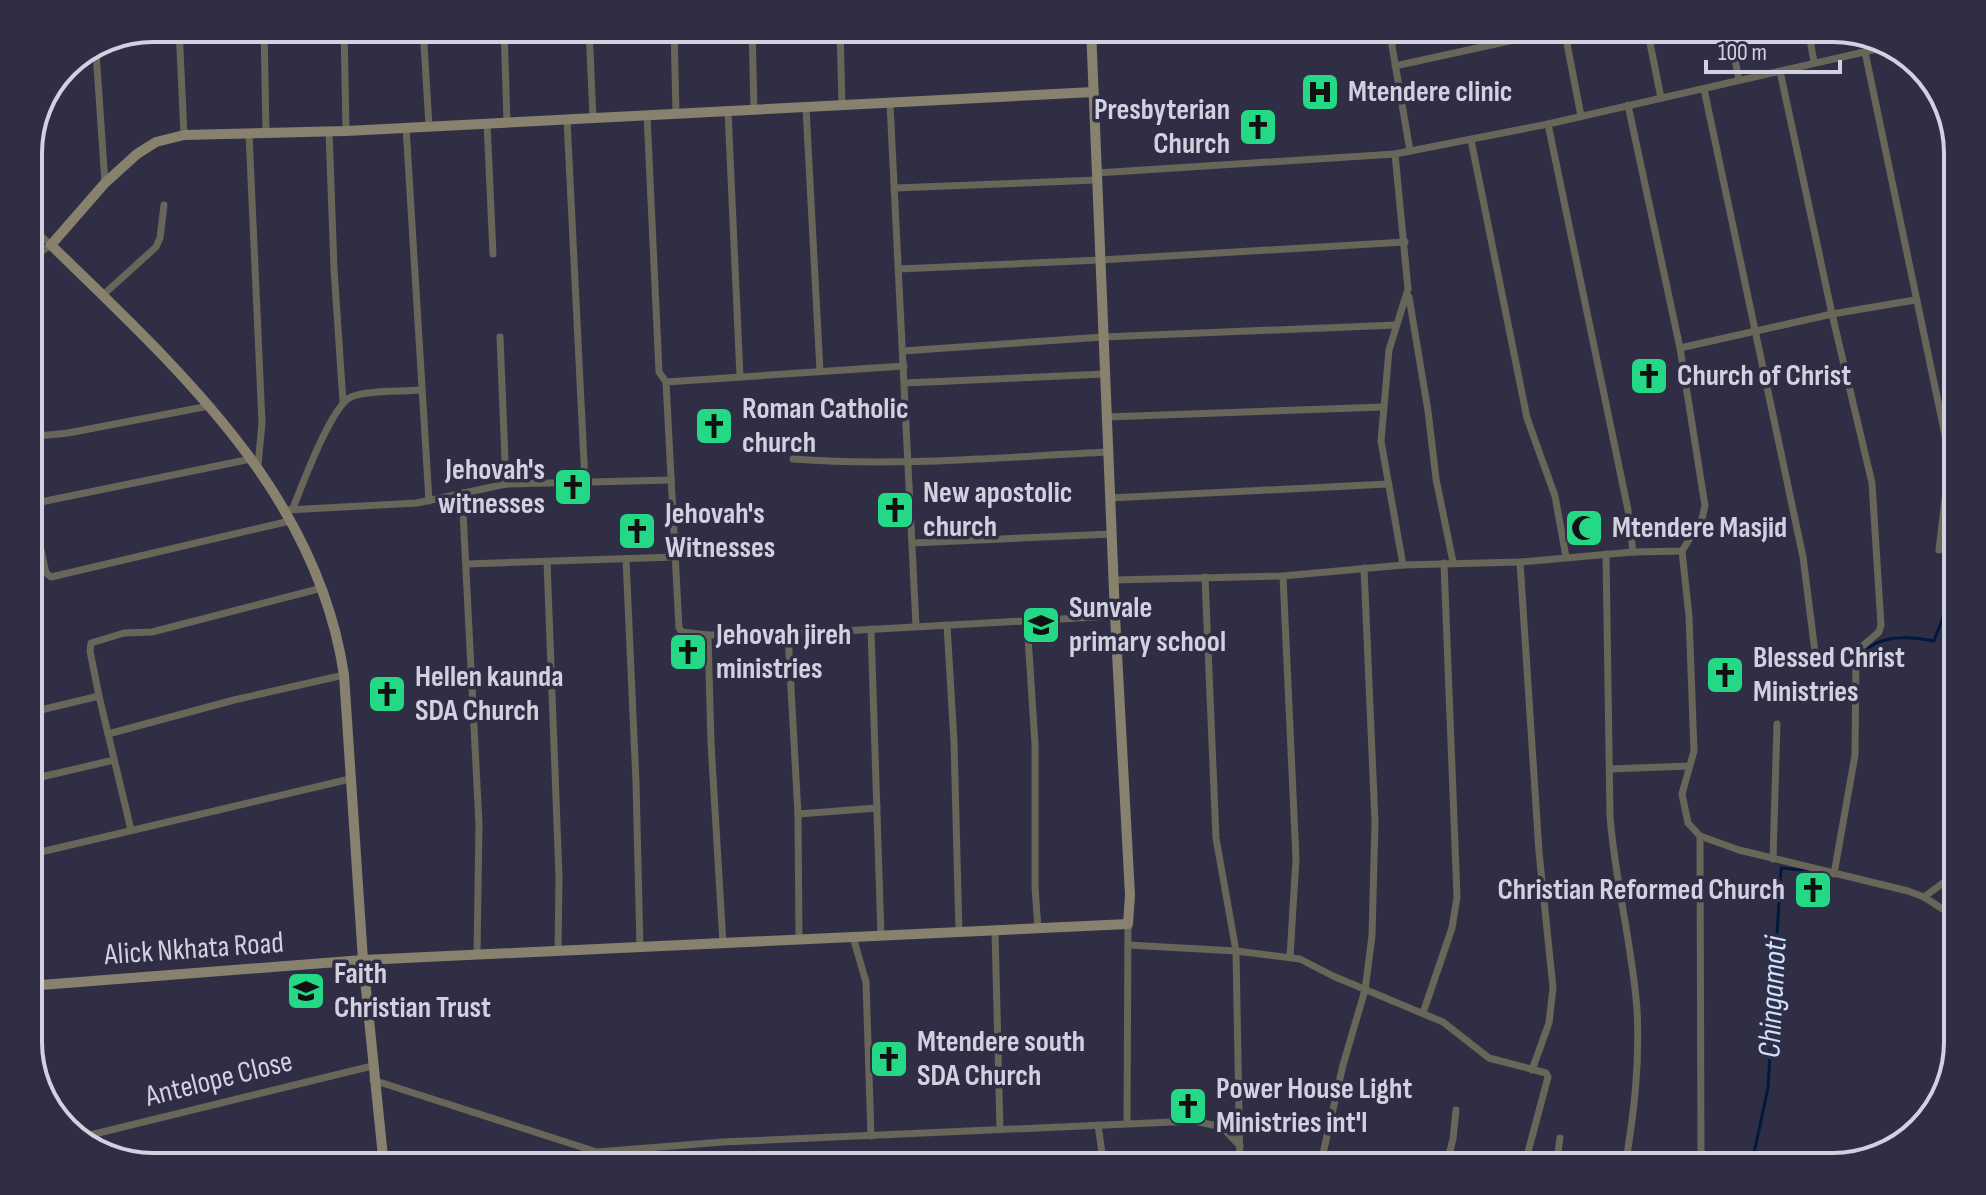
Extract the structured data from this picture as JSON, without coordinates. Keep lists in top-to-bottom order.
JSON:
{
  "streets": {
    "main road": ["Alick Nkhata Road"],
    "street": ["Antelope Close"]
  },
  "water": ["Chingamoti"],
  "places": {
    "hospital": ["Mtendere clinic"],
    "church": [
      "Presbyterian Church",
      "Church of Christ",
      "Roman Catholic church",
      "Jehovah's witnesses",
      "New apostolic church",
      "Jehovah's Witnesses",
      "Jehovah jireh ministries",
      "Blessed Christ Ministries",
      "Hellen kaunda SDA Church",
      "Christian Reformed Church",
      "Mtendere south SDA Church",
      "Power House Light Ministries int'l"
    ],
    "mosque": ["Mtendere Masjid"],
    "school or university": ["Sunvale primary school", "Faith Christian Trust"]
  },
  "scale_bar": "100 m"
}
